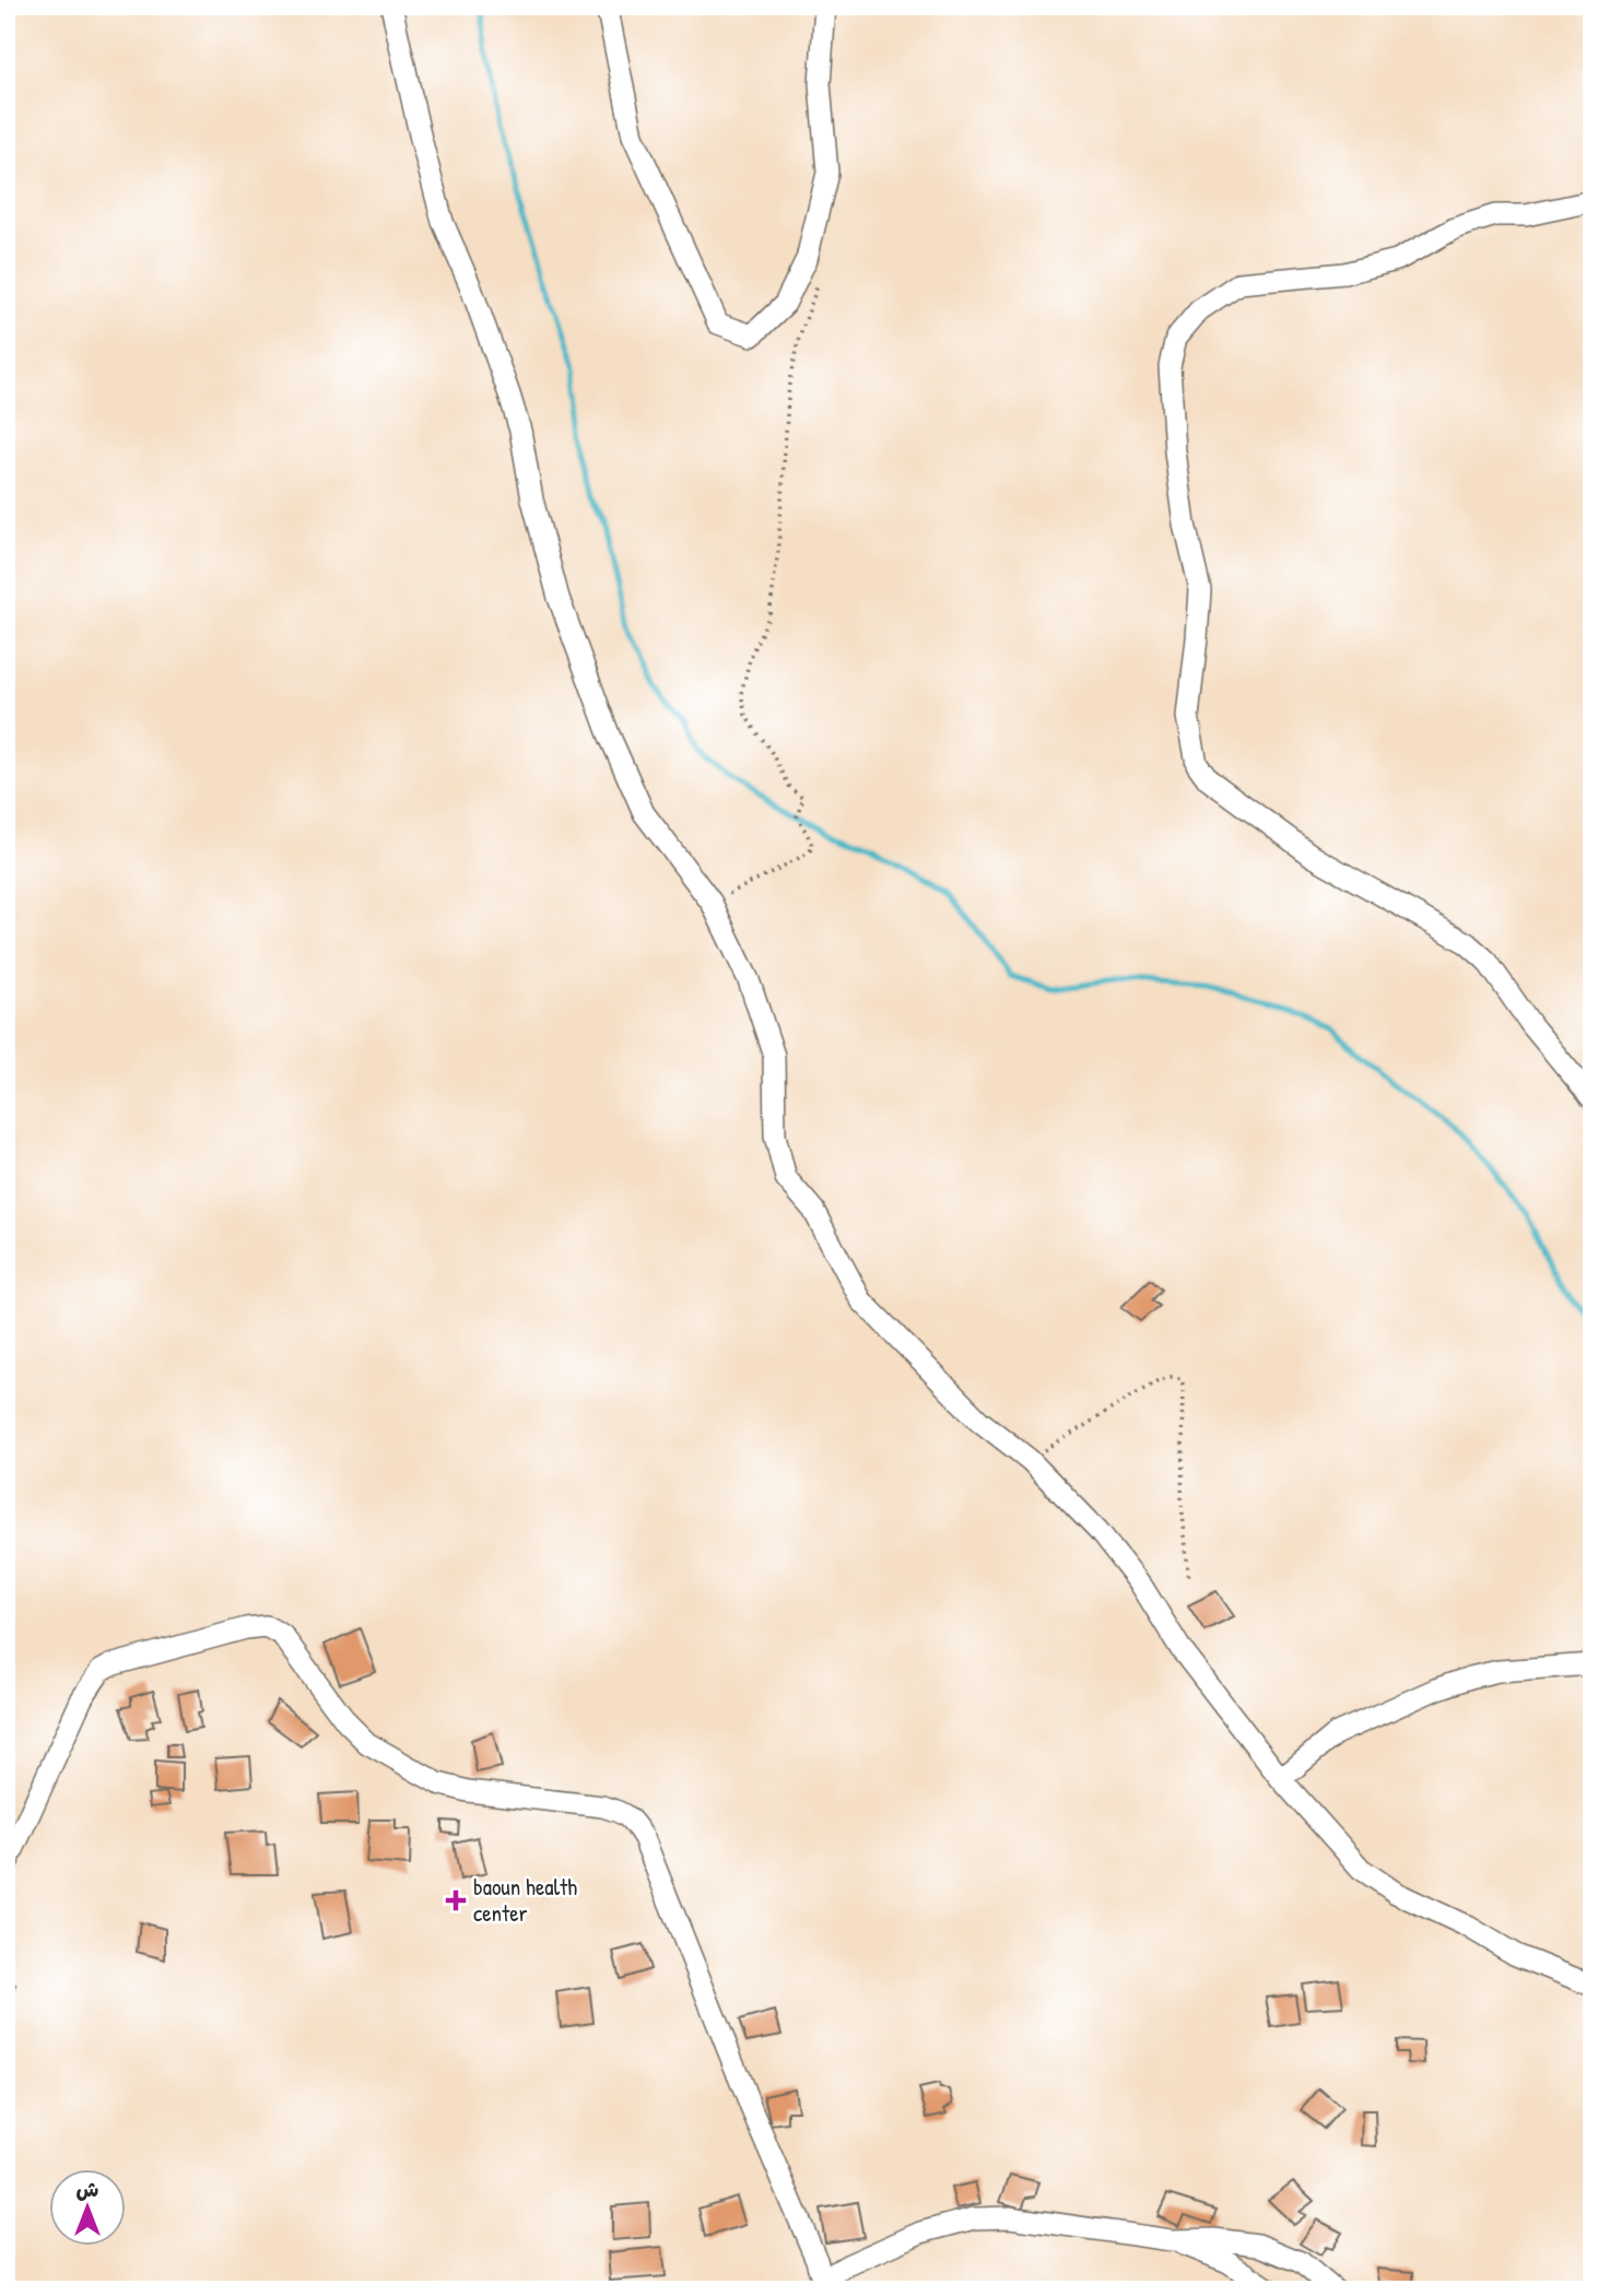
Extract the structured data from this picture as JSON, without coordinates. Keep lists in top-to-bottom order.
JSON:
{
  "places": {
    "health": ["baoun health center"]
  },
  "north": "top"
}
